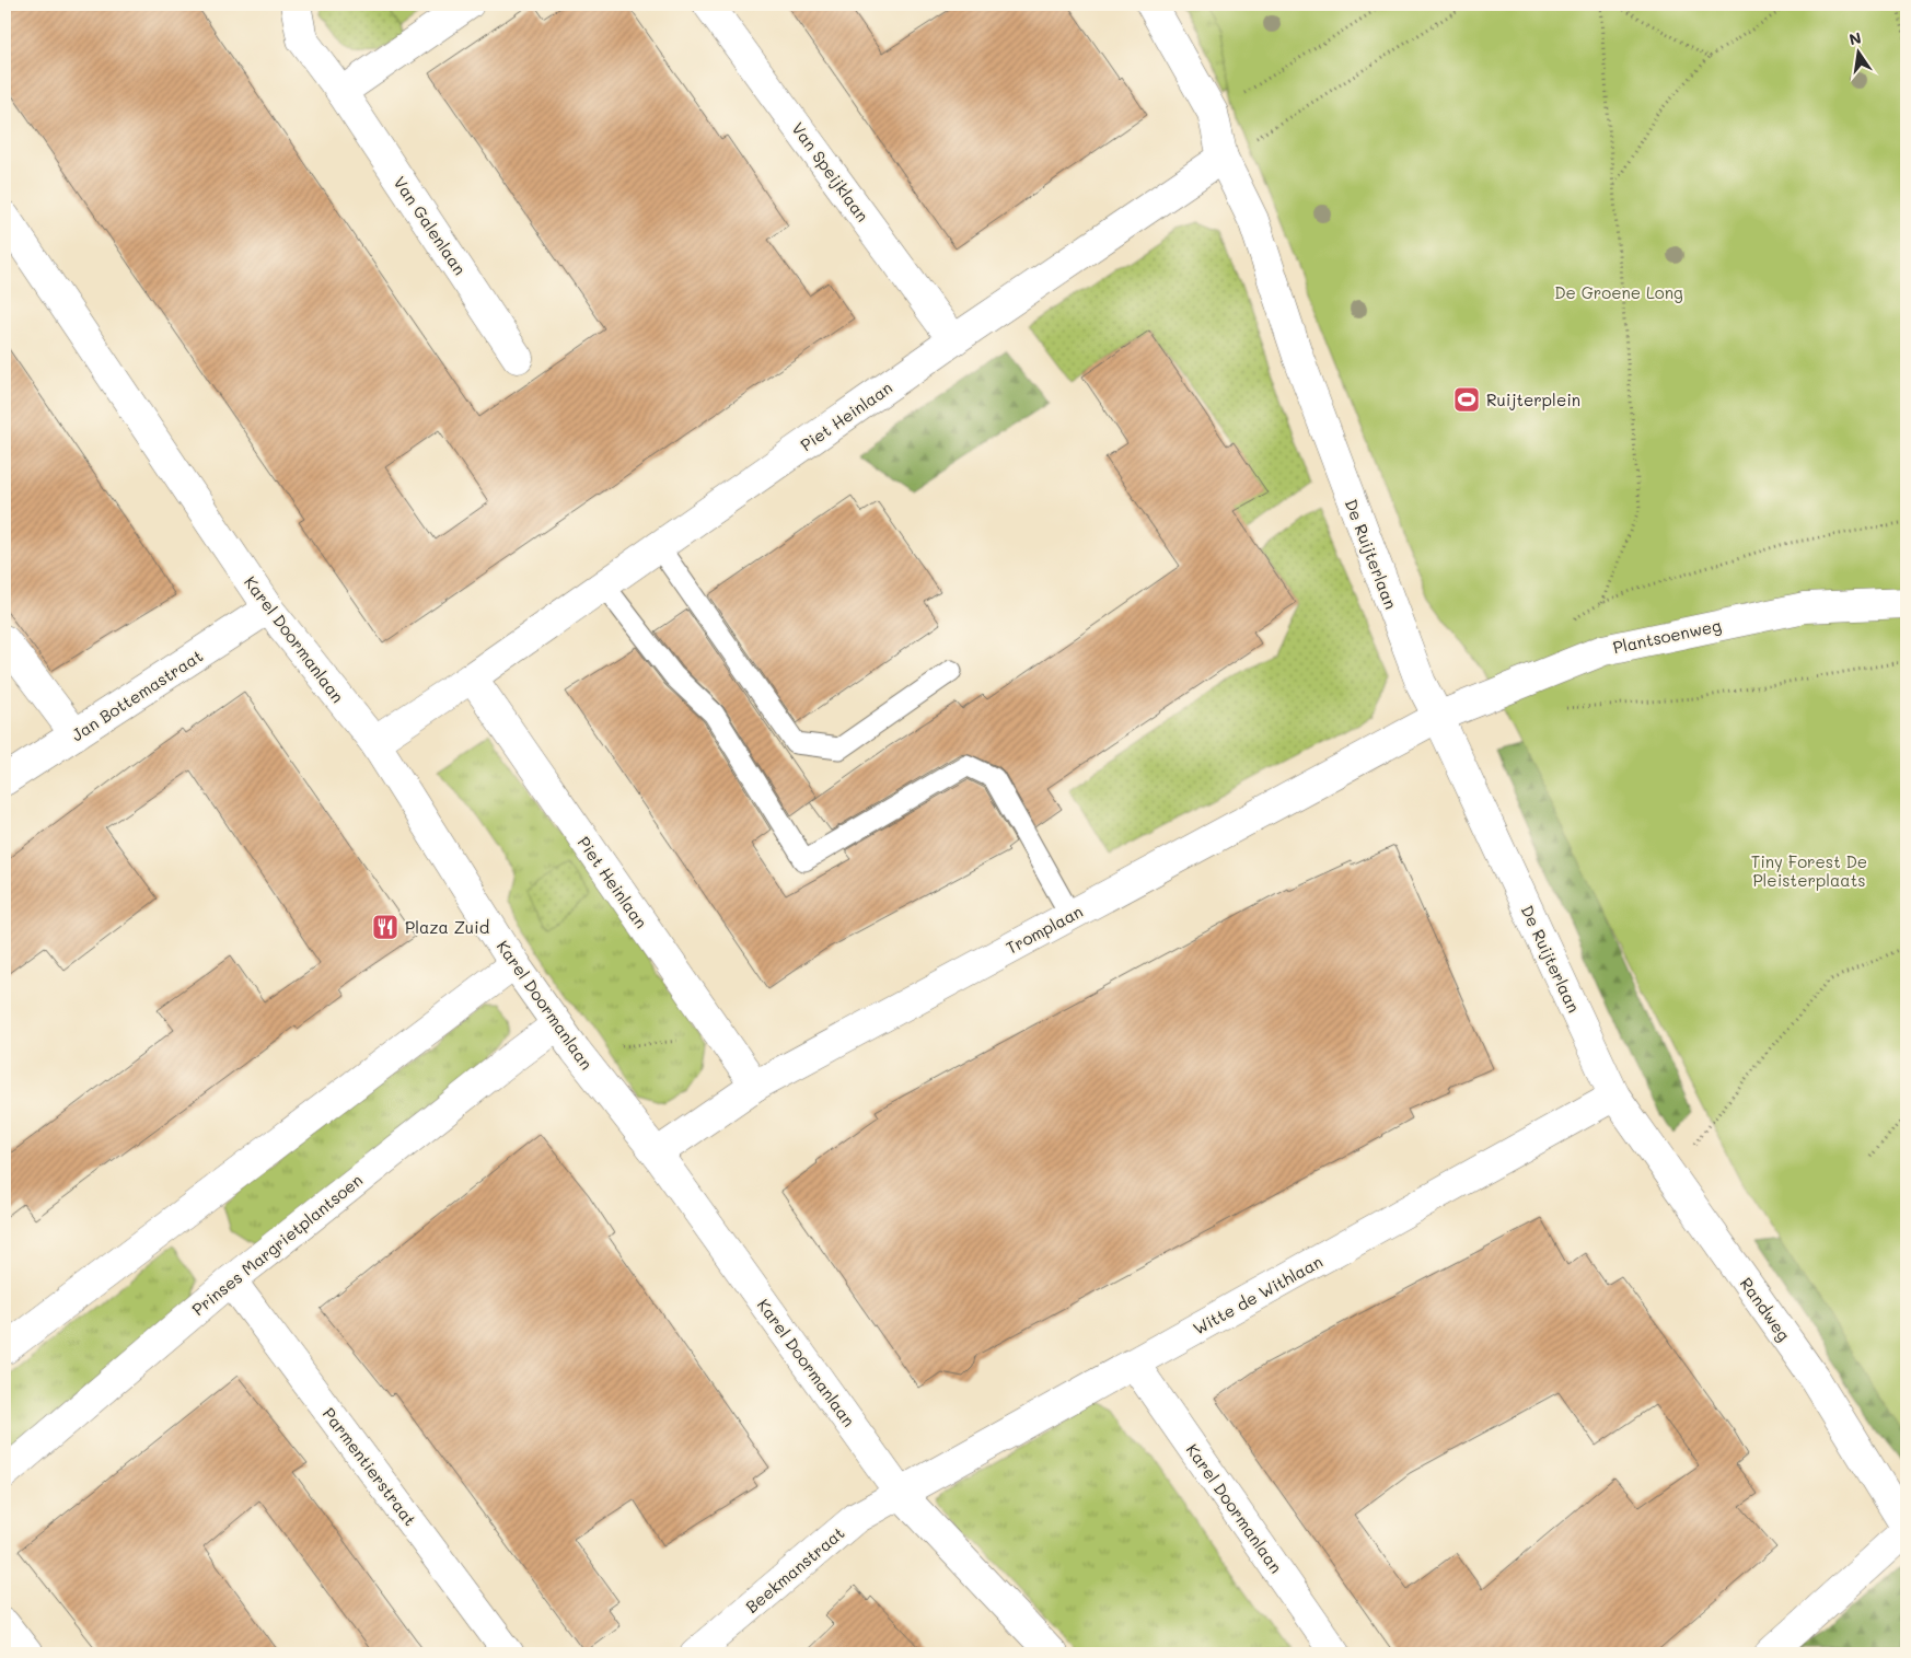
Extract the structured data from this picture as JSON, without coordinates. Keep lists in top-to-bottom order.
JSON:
{
  "streets": {
    "street": [
      "Van Speijklaan",
      "Van Galenlaan",
      "Piet Heinlaan",
      "De Ruijterlaan",
      "Plantsoenweg",
      "Karel Doormanlaan",
      "Jan Bottemastraat",
      "Tromplaan",
      "Prinses Margrietplantsoen",
      "Witte de Withlaan",
      "Randweg",
      "Parmentierstraat",
      "Beekmanstraat"
    ]
  },
  "crossings": [
    ["Van Speijklaan", "Piet Heinlaan"],
    ["Piet Heinlaan", "De Ruijterlaan"],
    ["Piet Heinlaan", "Karel Doormanlaan"],
    ["Piet Heinlaan", "Tromplaan"],
    ["De Ruijterlaan", "Plantsoenweg"],
    ["De Ruijterlaan", "Tromplaan"],
    ["De Ruijterlaan", "Witte de Withlaan"],
    ["De Ruijterlaan", "Randweg"],
    ["Plantsoenweg", "Tromplaan"],
    ["Karel Doormanlaan", "Jan Bottemastraat"],
    ["Karel Doormanlaan", "Tromplaan"],
    ["Karel Doormanlaan", "Prinses Margrietplantsoen"],
    ["Karel Doormanlaan", "Witte de Withlaan"],
    ["Karel Doormanlaan", "Beekmanstraat"],
    ["Prinses Margrietplantsoen", "Parmentierstraat"],
    ["Witte de Withlaan", "Randweg"],
    ["Witte de Withlaan", "Beekmanstraat"]
  ],
  "parks": ["De Groene Long", "Tiny Forest De Pleisterplaats"],
  "places": {
    "sports": ["Ruijterplein"],
    "restaurant": ["Plaza Zuid"]
  },
  "north": "top"
}
